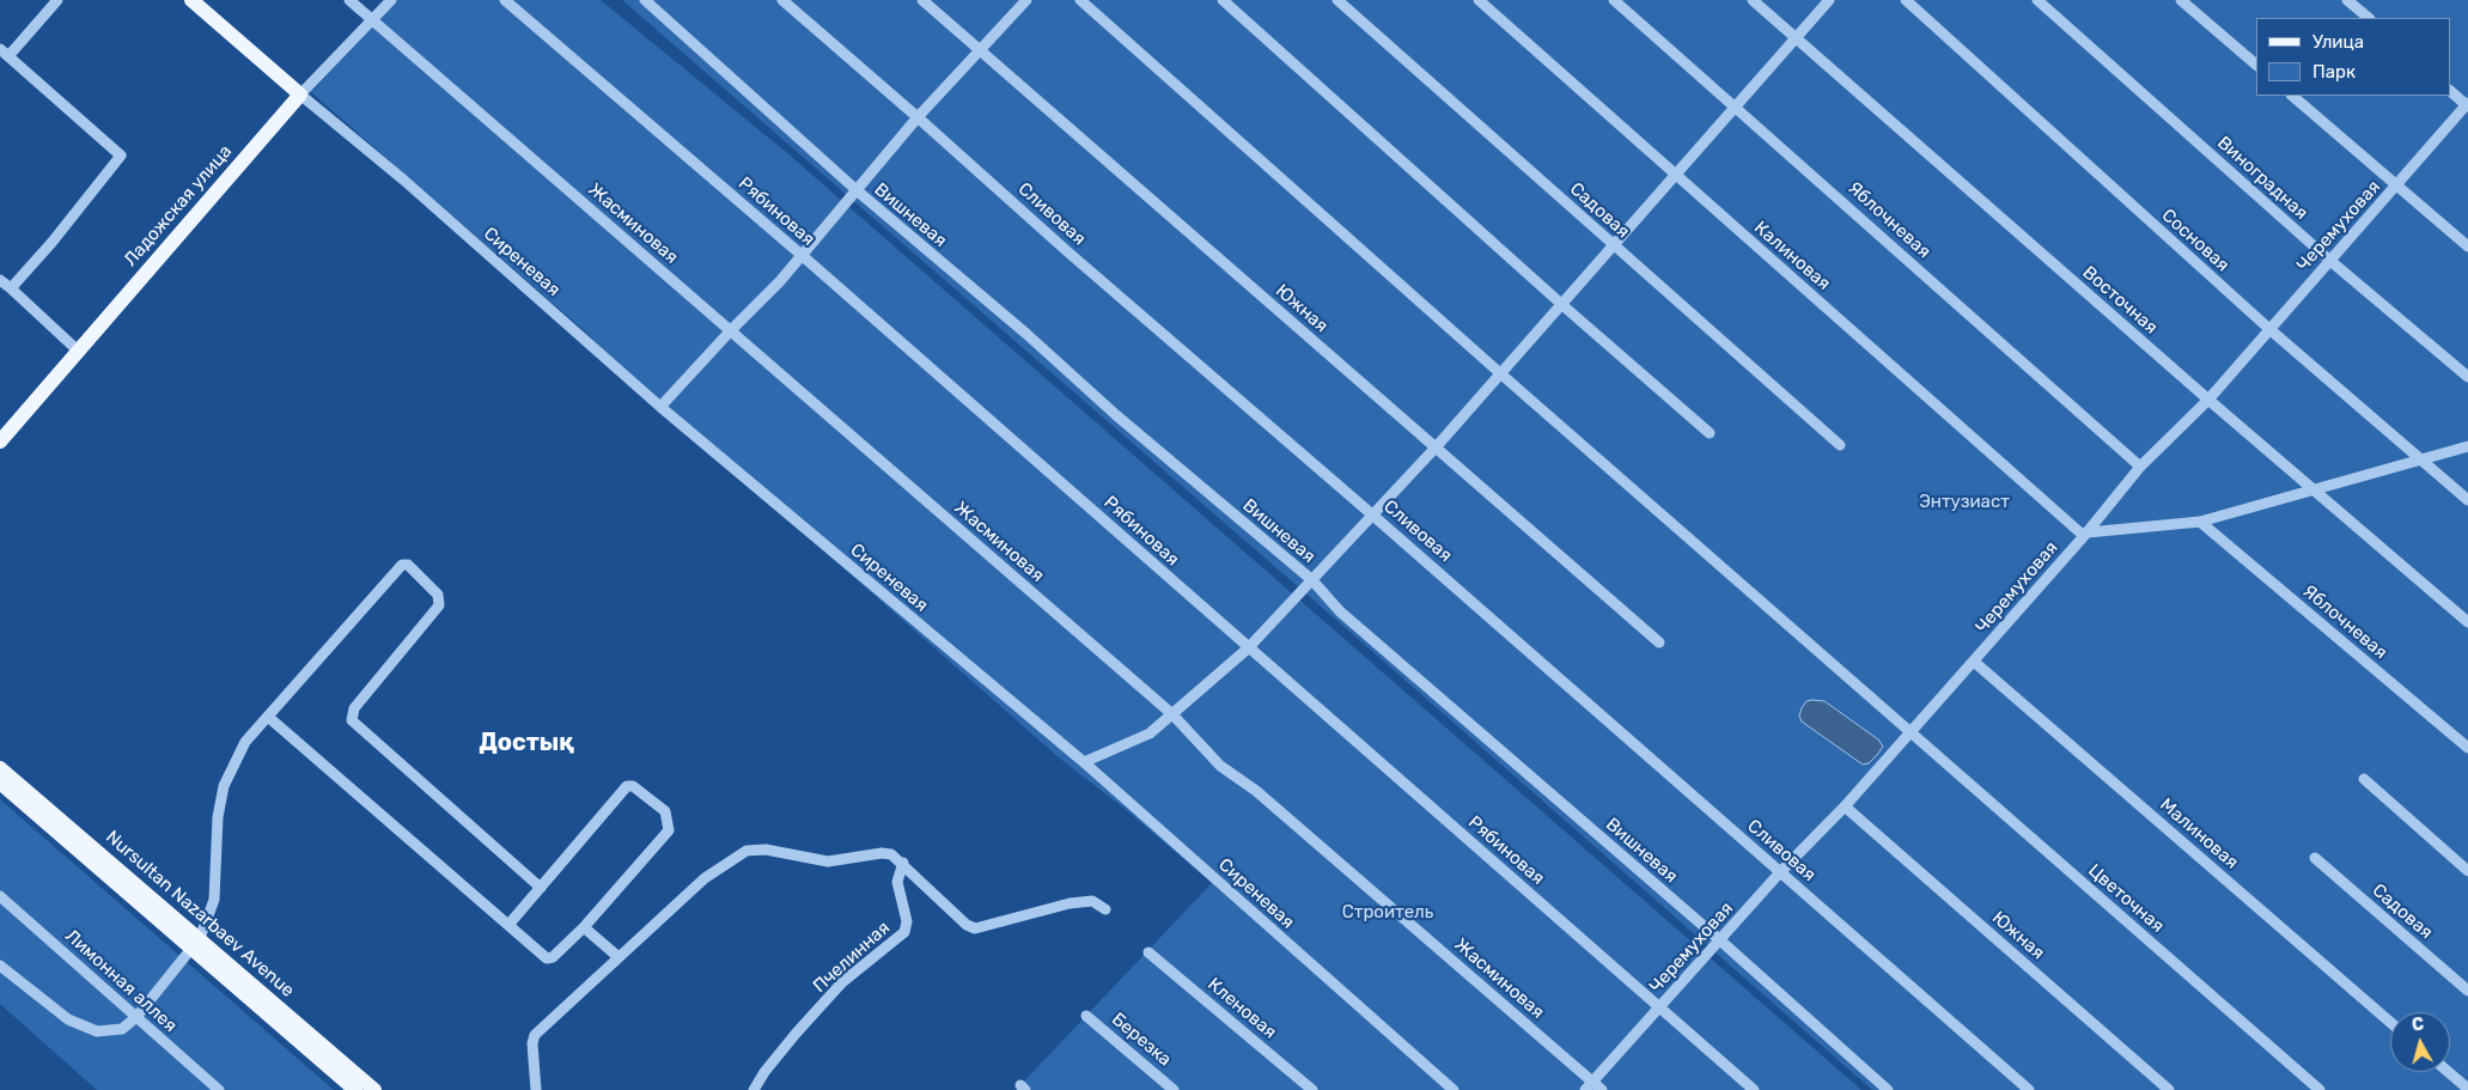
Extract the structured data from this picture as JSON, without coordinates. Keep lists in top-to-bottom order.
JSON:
{
  "streets": {
    "main road": ["Ладожская улица", "Nursultan Nazarbaev Avenue"],
    "street": [
      "Виноградная",
      "Садовая",
      "Рябиновая",
      "Сливовая",
      "Вишневая",
      "Яблочневая",
      "Жасминовая",
      "Черемуховая",
      "Сосновая",
      "Калиновая",
      "Сиреневая",
      "Восточная",
      "Южная",
      "Малиновая",
      "Цветочная",
      "Пчелинная",
      "Лимонная аллея",
      "Кленовая",
      "Березка"
    ]
  },
  "crossings": [
    ["Виноградная", "Черемуховая"],
    ["Ладожская улица", "Жасминовая"],
    ["Ладожская улица", "Сиреневая"],
    ["Рябиновая", "Черемуховая"],
    ["Сливовая", "Черемуховая"],
    ["Вишневая", "Черемуховая"],
    ["Яблочневая", "Черемуховая"],
    ["Жасминовая", "Черемуховая"],
    ["Черемуховая", "Сосновая"],
    ["Черемуховая", "Калиновая"],
    ["Черемуховая", "Восточная"],
    ["Черемуховая", "Южная"],
    ["Черемуховая", "Малиновая"],
    ["Черемуховая", "Цветочная"]
  ],
  "districts": ["Достық"],
  "parks": ["Энтузиаст", "Строитель"],
  "legend": ["Улица", "Парк"],
  "north": "top"
}
